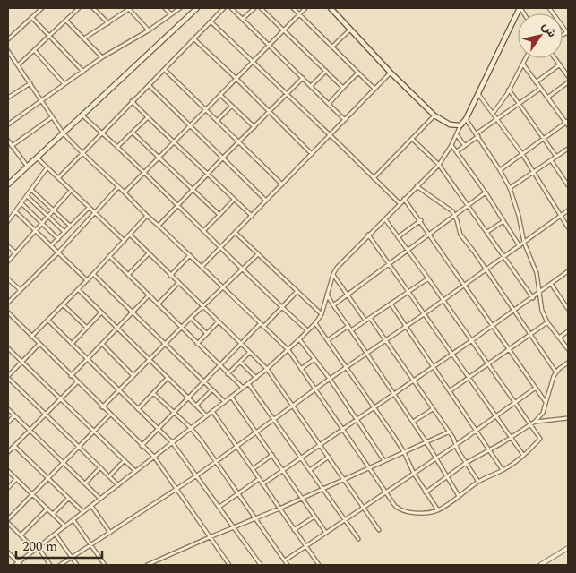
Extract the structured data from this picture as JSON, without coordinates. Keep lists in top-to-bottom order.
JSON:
{
  "scale_bar": "200 m",
  "north": "top right"
}
